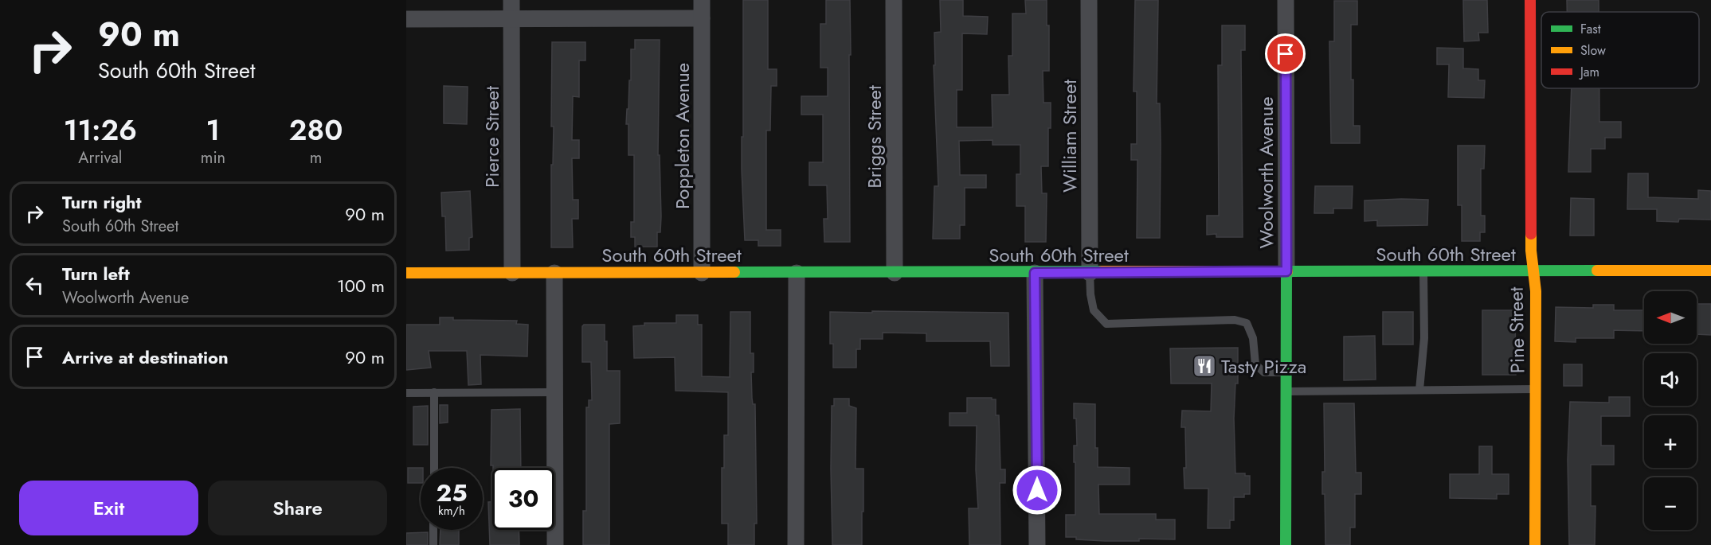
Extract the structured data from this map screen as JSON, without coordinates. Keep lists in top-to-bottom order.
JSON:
{
  "streets": {
    "main road": ["Woolworth Avenue", "South 60th Street", "Pine Street"],
    "street": [
      "Poppleton Avenue",
      "William Street",
      "Pierce Street",
      "Briggs Street"
    ]
  },
  "crossings": [
    ["Poppleton Avenue", "South 60th Street"],
    ["William Street", "South 60th Street"],
    ["Pierce Street", "South 60th Street"],
    ["Briggs Street", "South 60th Street"],
    ["Woolworth Avenue", "South 60th Street"],
    ["South 60th Street", "Pine Street"]
  ],
  "places": {
    "restaurant": ["Tasty Pizza"]
  },
  "legend": ["Fast", "Slow", "Jam"],
  "north": "left",
  "page": {
    "turn": ["90 m", "South 60th Street"],
    "eta": [
      "11:26",
      "Arrival",
      "1",
      "min",
      "280",
      "m"
    ],
    "list": [
      {
        "name": "Turn right",
        "note": "South 60th Street",
        "value": "90 m"
      },
      {
        "name": "Turn left",
        "note": "Woolworth Avenue",
        "value": "100 m"
      },
      {
        "name": "Arrive at destination",
        "value": "90 m"
      }
    ],
    "map_buttons": ["+", "−"],
    "speed": "25 km/h",
    "limit": "30",
    "buttons": ["Exit", "Share"]
  }
}
